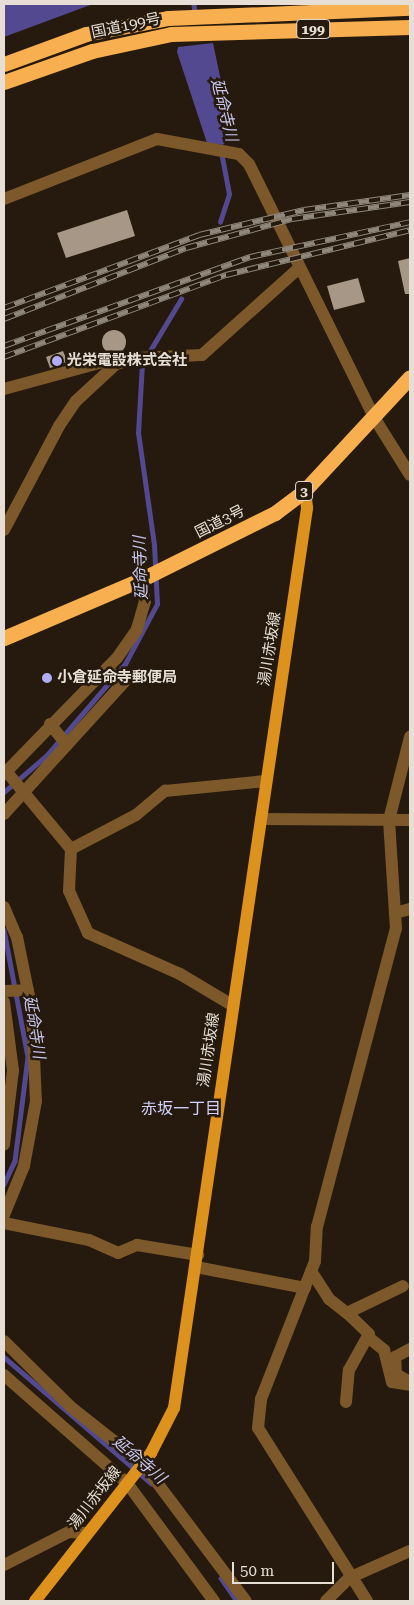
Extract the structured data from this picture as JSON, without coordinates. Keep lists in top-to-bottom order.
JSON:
{
  "streets": {
    "highway": [
      "国道199号",
      "199",
      "3",
      "国道3号"
    ],
    "main road": ["湯川赤坂線"]
  },
  "crossings": [
    ["国道3号", "湯川赤坂線"]
  ],
  "districts": ["赤坂一丁目"],
  "water": ["延命寺川"],
  "places": ["光栄電設株式会社", "小倉延命寺郵便局"],
  "scale_bar": "50 m"
}
